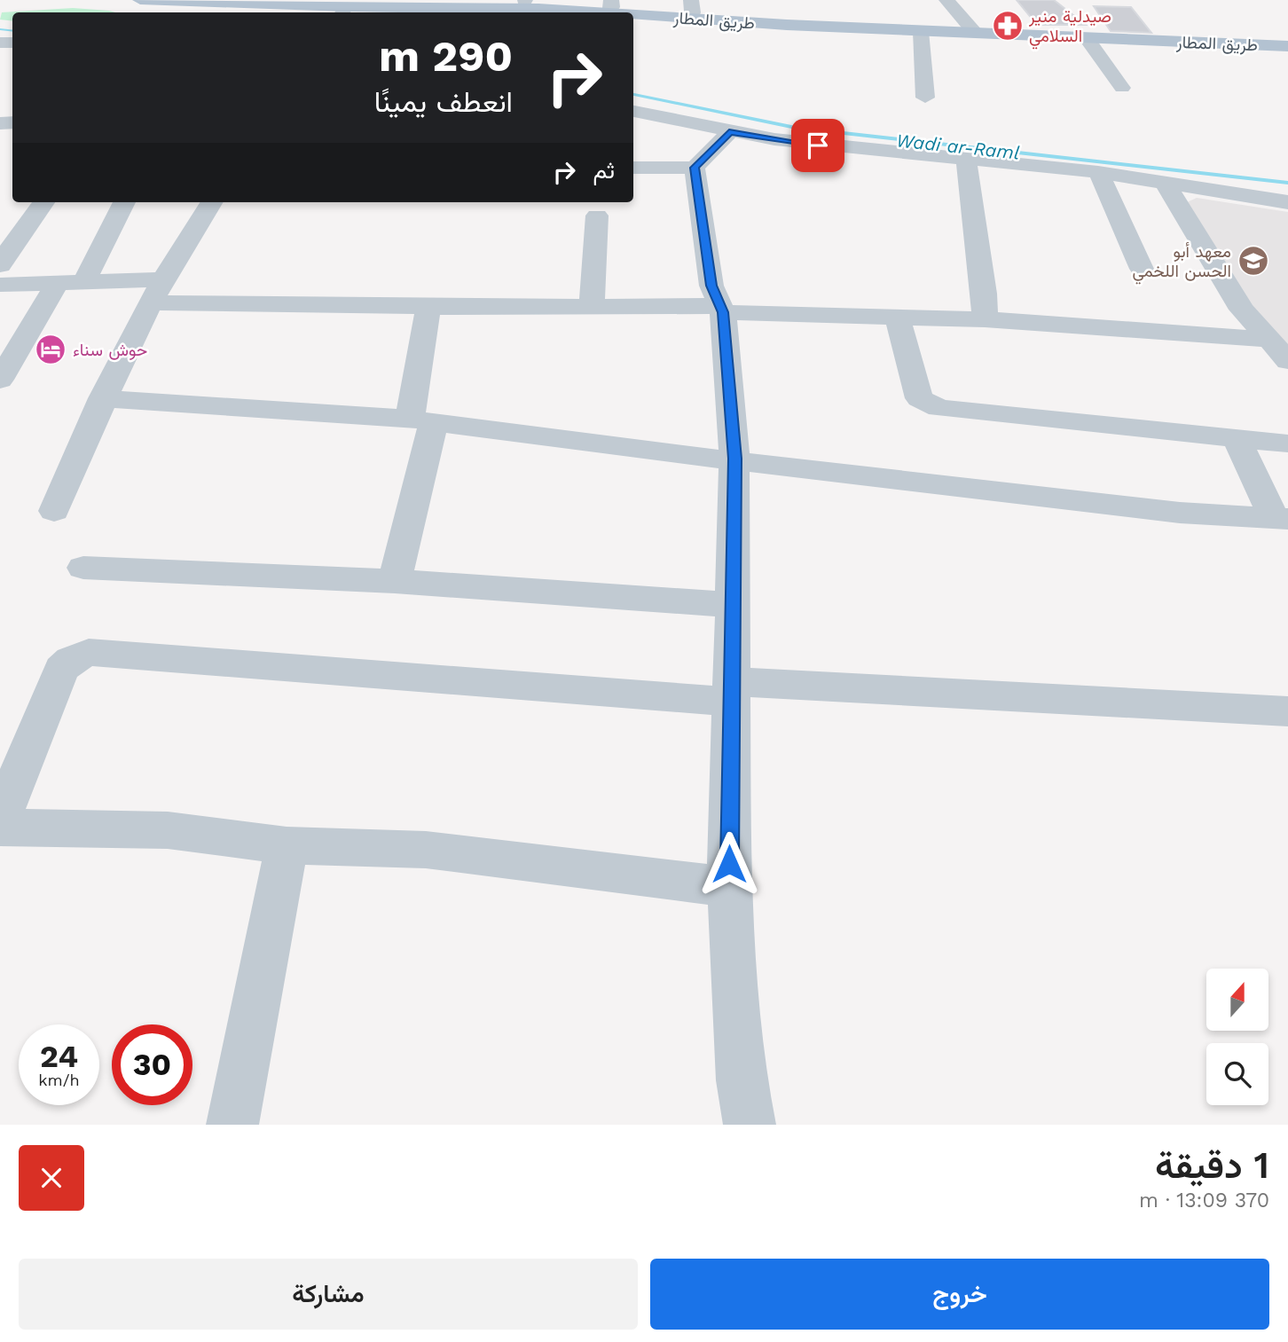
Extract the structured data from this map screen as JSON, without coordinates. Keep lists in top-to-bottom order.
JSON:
{
  "streets": {
    "main road": ["طريق المطار"]
  },
  "water": ["Wadi ar-Raml"],
  "places": {
    "pharmacy": ["صيدلية منير السلامي"],
    "school or university": ["معهد أبو الحسن اللخمي"],
    "hotel": ["حوش سناء"]
  },
  "north": "top",
  "page": {
    "turn": ["290 m", "انعطف يمينًا"],
    "then": "ثم",
    "speed": "24 km/h",
    "limit": "30",
    "heading": ["1 دقيقة", "370 m · 13:09"],
    "buttons": ["خروج", "مشاركة"]
  }
}
